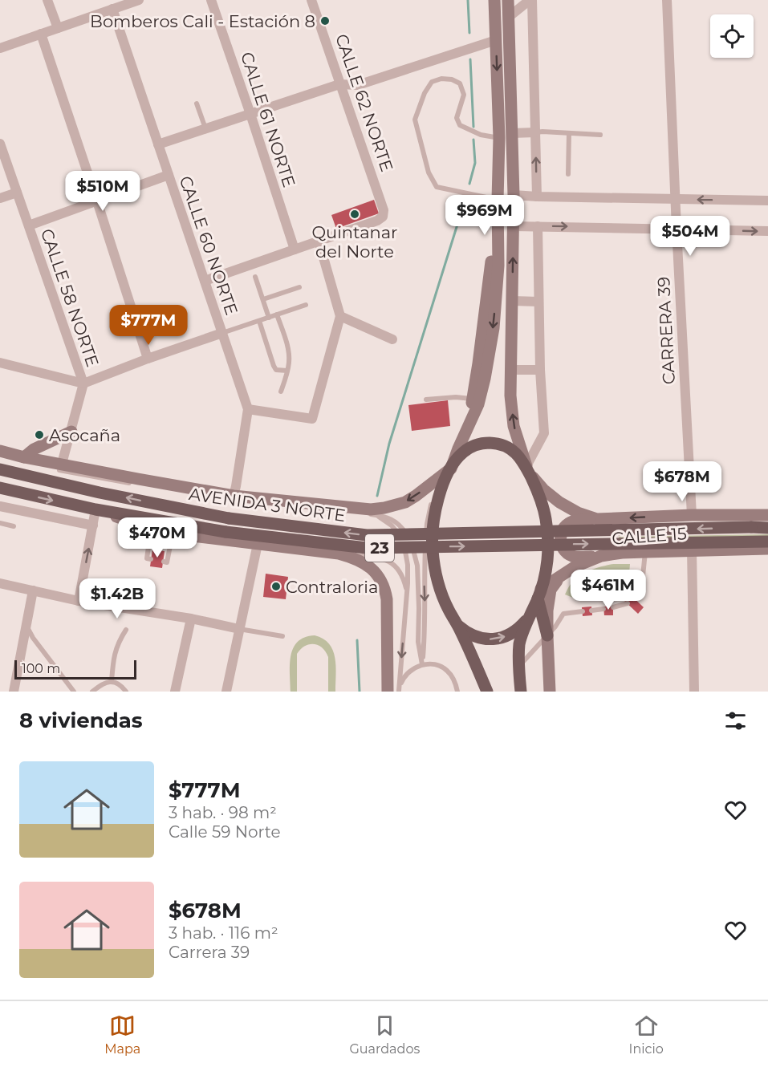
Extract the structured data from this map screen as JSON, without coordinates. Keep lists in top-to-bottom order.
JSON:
{
  "streets": {
    "main road": ["AVENIDA 3 NORTE", "CALLE 15", "23"],
    "street": [
      "CALLE 62 NORTE",
      "CALLE 61 NORTE",
      "CALLE 60 NORTE",
      "CALLE 58 NORTE",
      "CARRERA 39"
    ]
  },
  "crossings": [
    ["CALLE 60 NORTE", "AVENIDA 3 NORTE"],
    ["CALLE 58 NORTE", "AVENIDA 3 NORTE"],
    ["CARRERA 39", "CALLE 15"],
    ["AVENIDA 3 NORTE", "CALLE 15"]
  ],
  "places": [
    "Bomberos Cali - Estación 8",
    "Quintanar del Norte",
    "Asocaña",
    "Contraloria"
  ],
  "scale_bar": "100 m",
  "page": {
    "price": [
      "$510M",
      "$969M",
      "$504M",
      "$777M",
      "$678M",
      "$470M",
      "$461M",
      "$1.42B"
    ],
    "scale": "100 m",
    "heading": "8 viviendas",
    "list": [
      {
        "name": "$777M",
        "note": "3 hab. · 98 m² · Calle 59 Norte"
      },
      {
        "name": "$678M",
        "note": "3 hab. · 116 m² · Carrera 39"
      }
    ],
    "tabs": ["Mapa", "Guardados", "Inicio"]
  }
}
